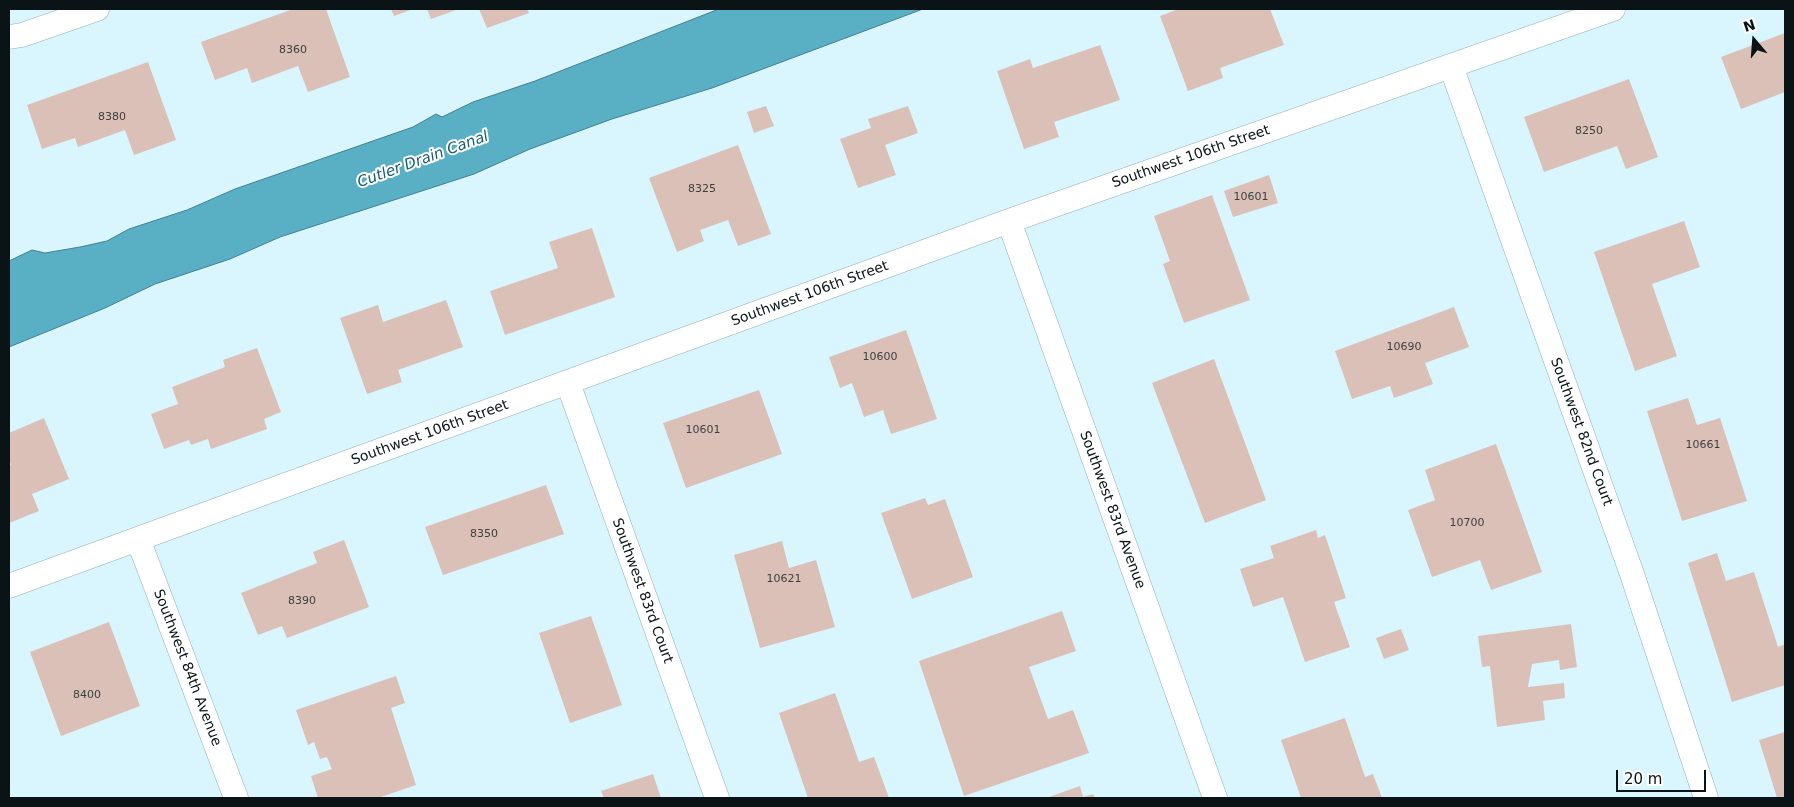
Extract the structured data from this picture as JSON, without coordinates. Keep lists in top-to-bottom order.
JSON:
{
  "streets": {
    "street": [
      "Southwest 106th Street",
      "Southwest 82nd Court",
      "Southwest 83rd Avenue",
      "Southwest 83rd Court",
      "Southwest 84th Avenue"
    ]
  },
  "crossings": [
    ["Southwest 106th Street", "Southwest 82nd Court"],
    ["Southwest 106th Street", "Southwest 83rd Avenue"],
    ["Southwest 106th Street", "Southwest 83rd Court"],
    ["Southwest 106th Street", "Southwest 84th Avenue"]
  ],
  "water": ["Cutler Drain Canal"],
  "house_numbers": [
    "8360",
    "8380",
    "8250",
    "8325",
    "10601",
    "10690",
    "10600",
    "10601",
    "10661",
    "10700",
    "8350",
    "10621",
    "8390",
    "8400"
  ],
  "scale_bar": "20 m",
  "north": "top"
}
